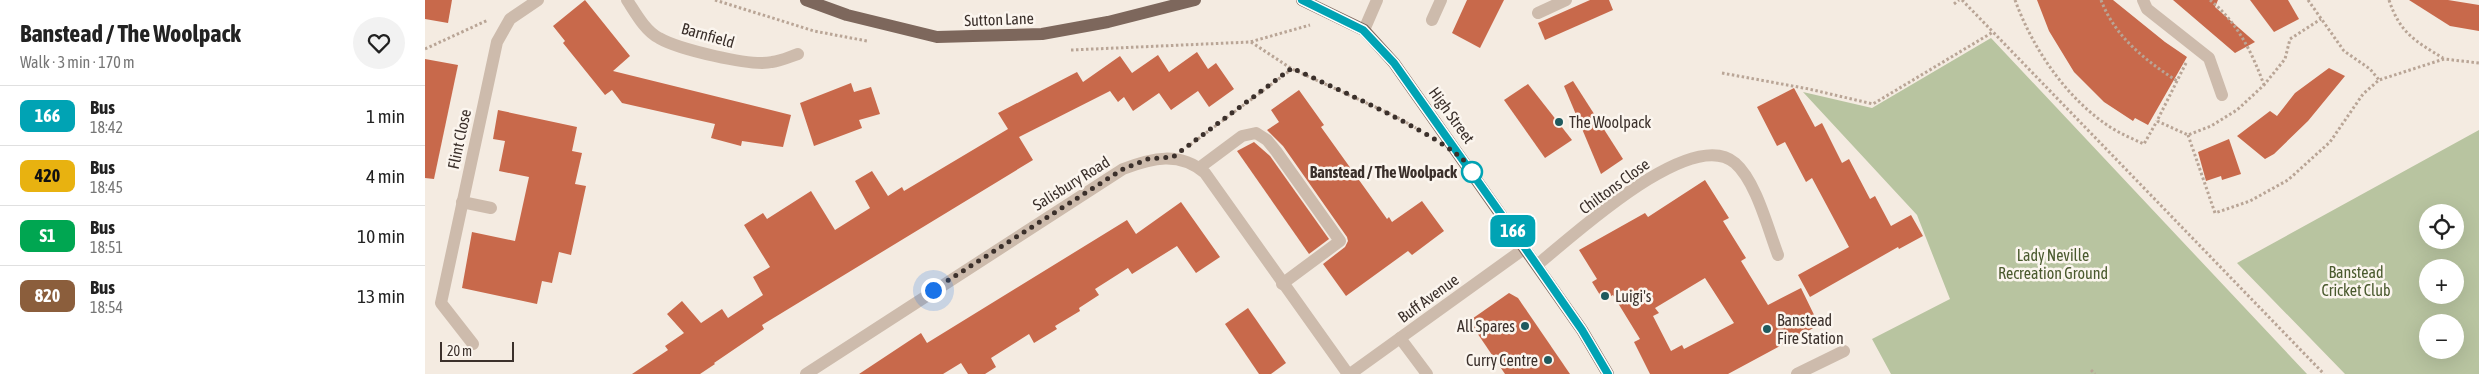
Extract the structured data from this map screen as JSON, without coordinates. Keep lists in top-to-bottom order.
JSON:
{
  "streets": {
    "main road": ["Sutton Lane", "High Street"],
    "street": [
      "Barnfield",
      "Flint Close",
      "Salisbury Road",
      "Chiltons Close",
      "Buff Avenue"
    ]
  },
  "crossings": [
    ["High Street", "Chiltons Close"],
    ["High Street", "Buff Avenue"]
  ],
  "parks": ["Lady Neville Recreation Ground", "Banstead Cricket Club"],
  "places": [
    "The Woolpack",
    "Banstead / The Woolpack",
    "Luigi's",
    "All Spares",
    "Banstead Fire Station",
    "Curry Centre"
  ],
  "lines": ["bus line 166"],
  "scale_bar": "20 m",
  "page": {
    "heading": ["Banstead / The Woolpack", "Walk · 3 min · 170 m"],
    "on_map": "166",
    "list": [
      {
        "mark": "166",
        "name": "Bus",
        "note": "18:42",
        "value": "1 min"
      },
      {
        "mark": "420",
        "name": "Bus",
        "note": "18:45",
        "value": "4 min"
      },
      {
        "mark": "S1",
        "name": "Bus",
        "note": "18:51",
        "value": "10 min"
      },
      {
        "mark": "820",
        "name": "Bus",
        "note": "18:54",
        "value": "13 min"
      }
    ],
    "map_buttons": ["+", "−"],
    "scale": "20 m"
  }
}
